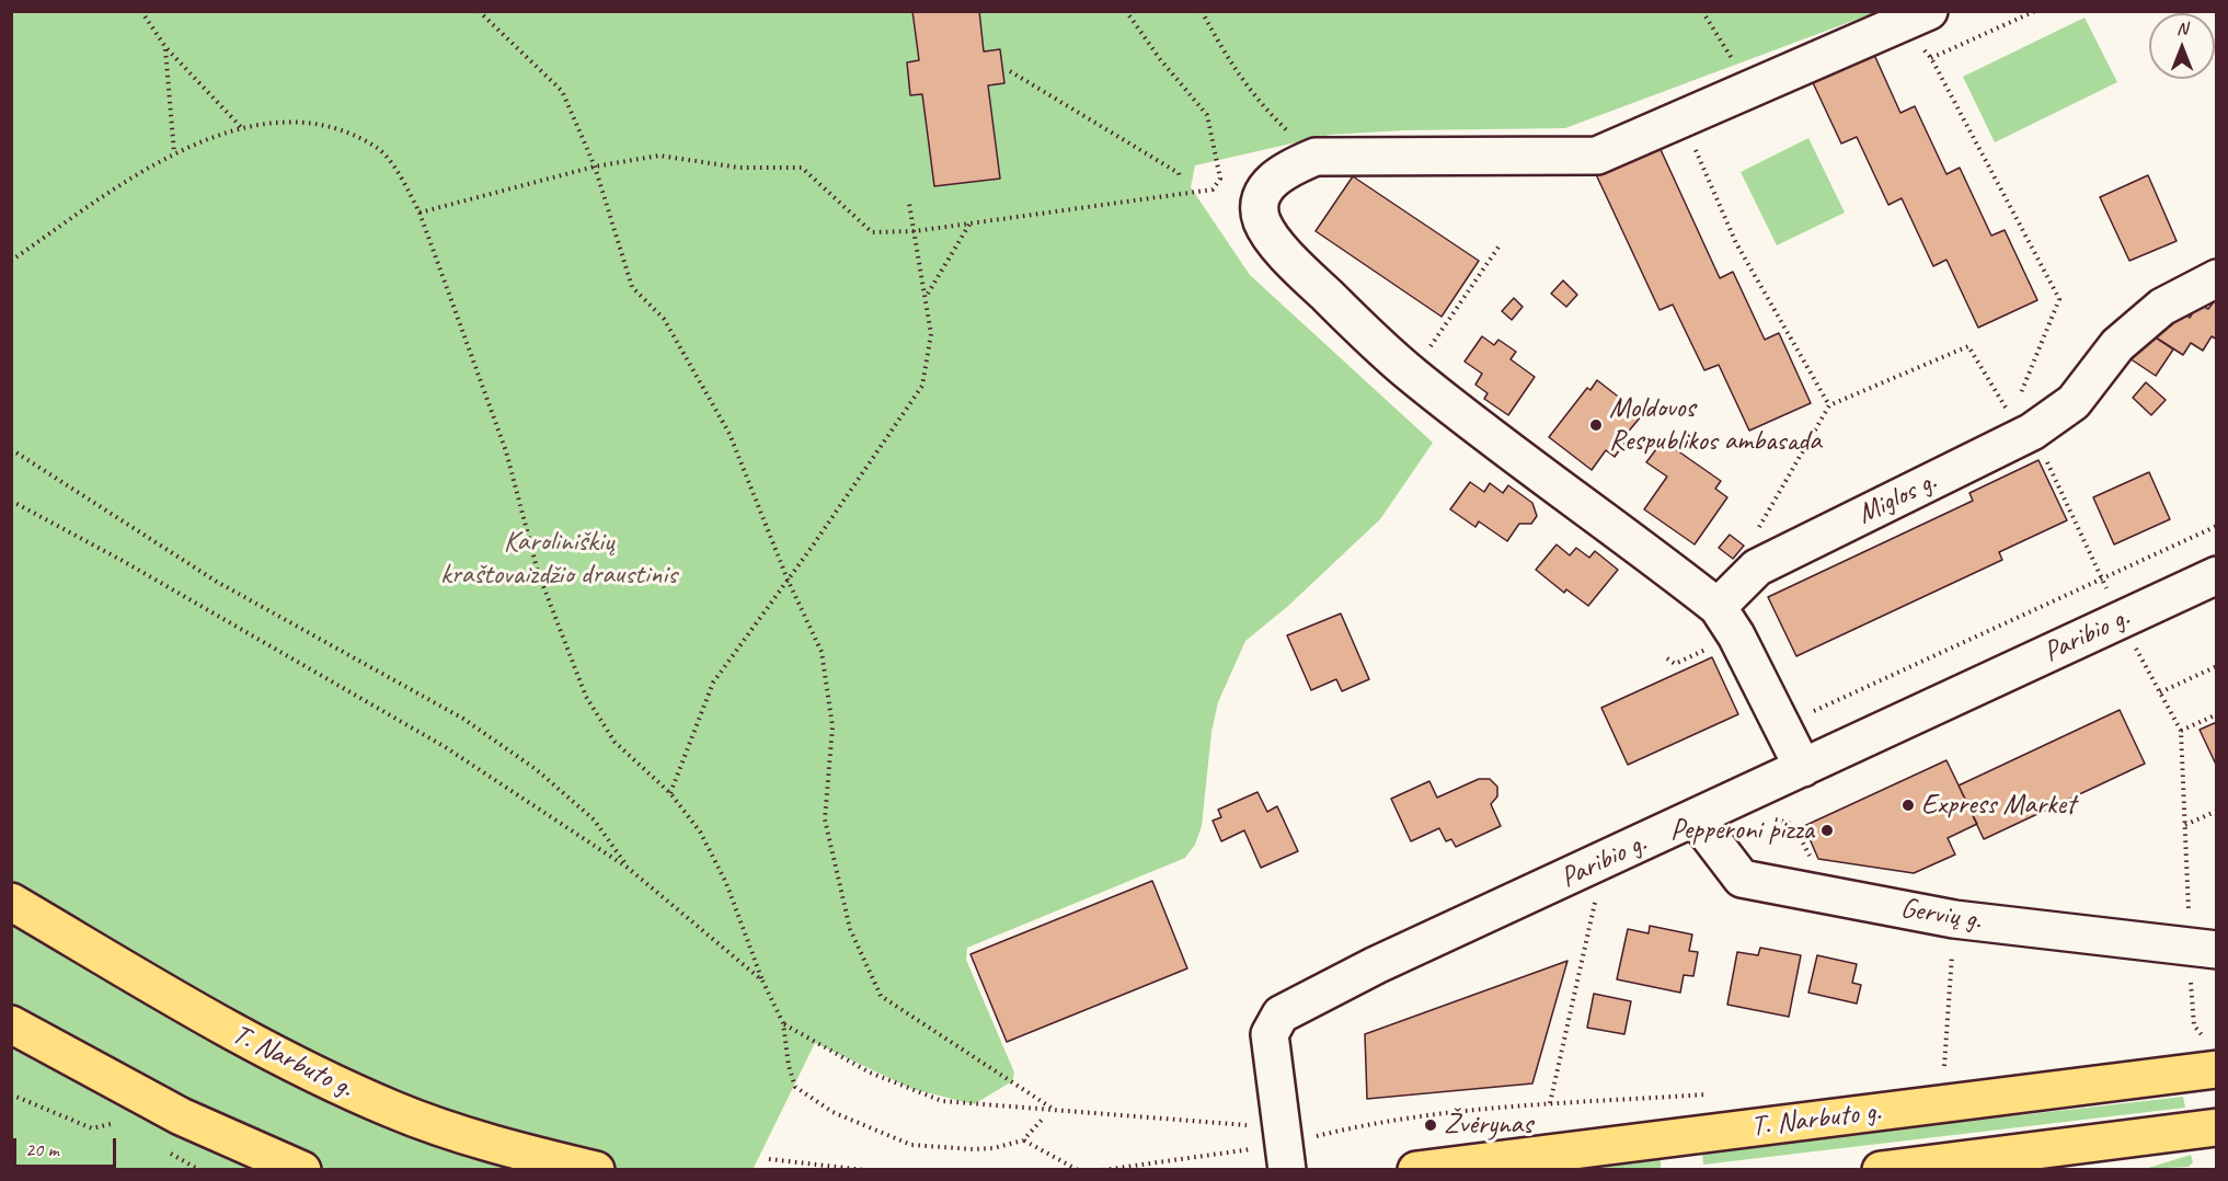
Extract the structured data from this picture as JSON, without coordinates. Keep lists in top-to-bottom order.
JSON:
{
  "streets": {
    "main road": ["T. Narbuto g."],
    "street": ["Miglos g.", "Paribio g.", "Gervių g."]
  },
  "crossings": [
    ["Paribio g.", "Gervių g."]
  ],
  "parks": ["Karoliniškių kraštovaizdžio draustinis"],
  "places": [
    "Moldovos Respublikos ambasada",
    "Express Market",
    "Pepperoni pizza",
    "Žvėrynas"
  ],
  "scale_bar": "20 m",
  "north": "top"
}
